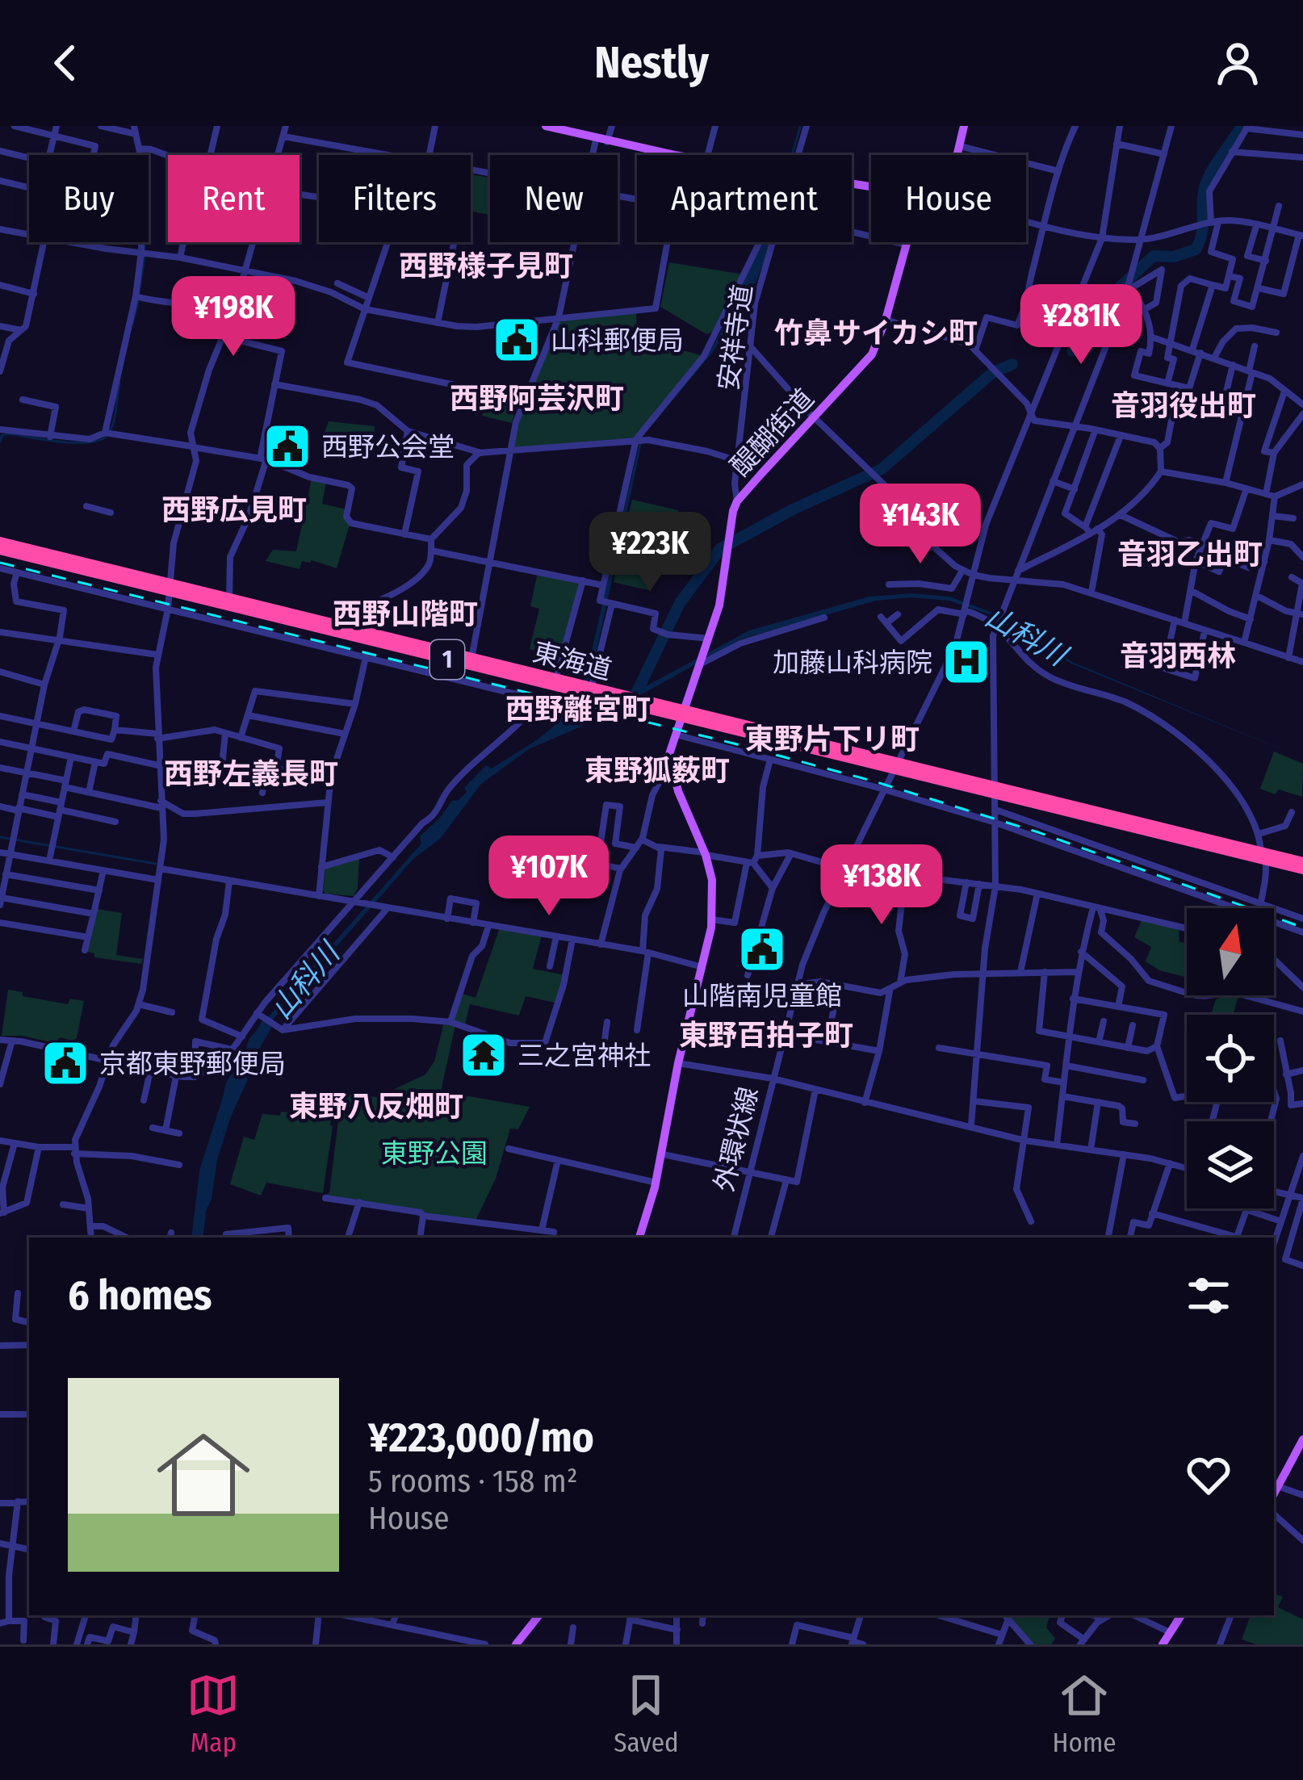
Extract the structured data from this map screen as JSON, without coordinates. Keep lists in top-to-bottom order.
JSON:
{
  "streets": {
    "highway": ["1", "東海道"],
    "main road": ["醍醐街道"],
    "street": ["安祥寺道", "外環状線"]
  },
  "crossings": [
    ["安祥寺道", "醍醐街道"],
    ["醍醐街道", "東海道"],
    ["東海道", "外環状線"]
  ],
  "districts": [
    "西野様子見町",
    "竹鼻サイカシ町",
    "西野阿芸沢町",
    "音羽役出町",
    "西野広見町",
    "音羽乙出町",
    "西野山階町",
    "音羽西林",
    "西野離宮町",
    "東野片下リ町",
    "東野狐薮町",
    "西野左義長町",
    "東野百拍子町",
    "東野八反畑町"
  ],
  "water": ["山科川"],
  "parks": ["東野公園"],
  "places": {
    "public building": [
      "山科郵便局",
      "西野公会堂",
      "山階南児童館",
      "京都東野郵便局"
    ],
    "hospital": ["加藤山科病院"],
    "temple": ["三之宮神社"]
  },
  "north": "top",
  "page": {
    "header": "Nestly",
    "chip": [
      "Buy",
      "Rent",
      "Filters",
      "New",
      "Apartment",
      "House"
    ],
    "price": [
      "¥198K",
      "¥281K",
      "¥143K",
      "¥223K",
      "¥107K",
      "¥138K"
    ],
    "heading": "6 homes",
    "list": [
      {
        "name": "¥223,000/mo",
        "note": "5 rooms · 158 m² · House"
      }
    ],
    "tabs": ["Map", "Saved", "Home"]
  }
}
